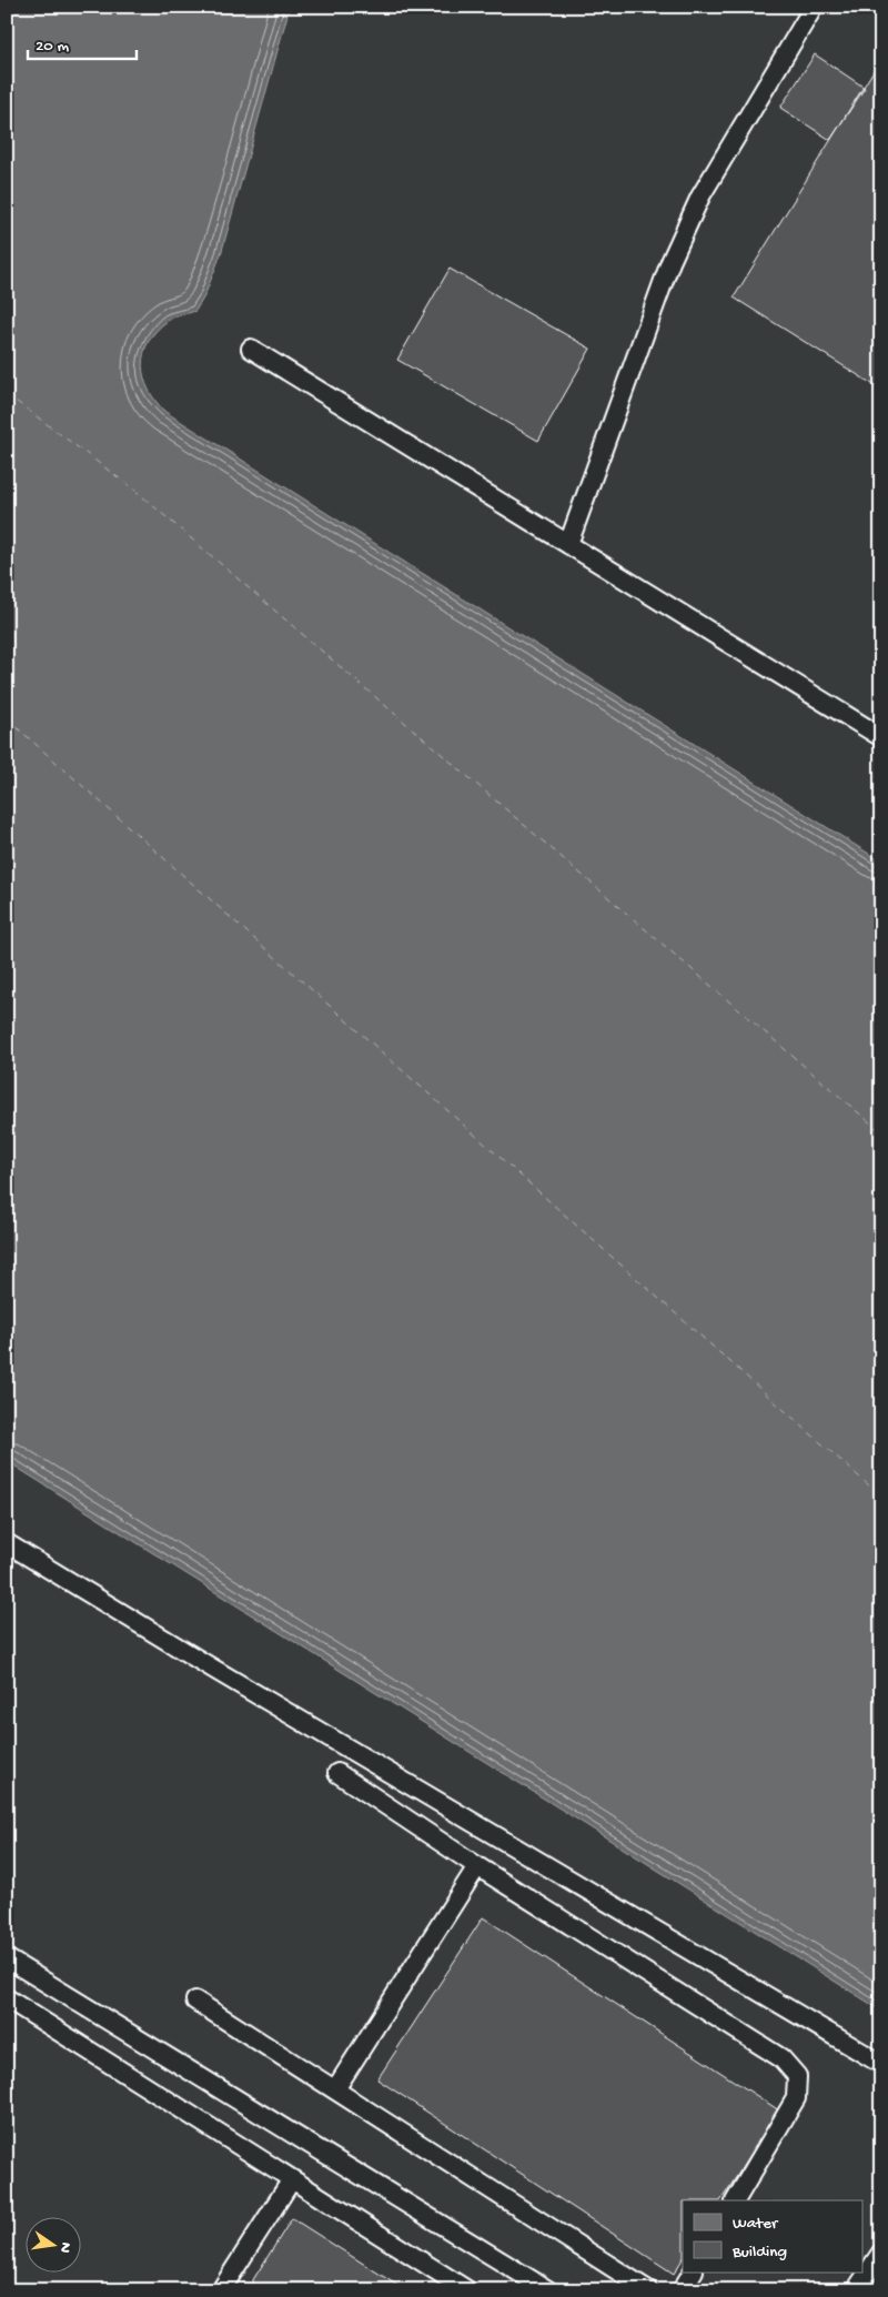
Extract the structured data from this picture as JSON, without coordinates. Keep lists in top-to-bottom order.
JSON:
{
  "legend": ["Water", "Building"],
  "scale_bar": "20 m",
  "north": "right"
}
